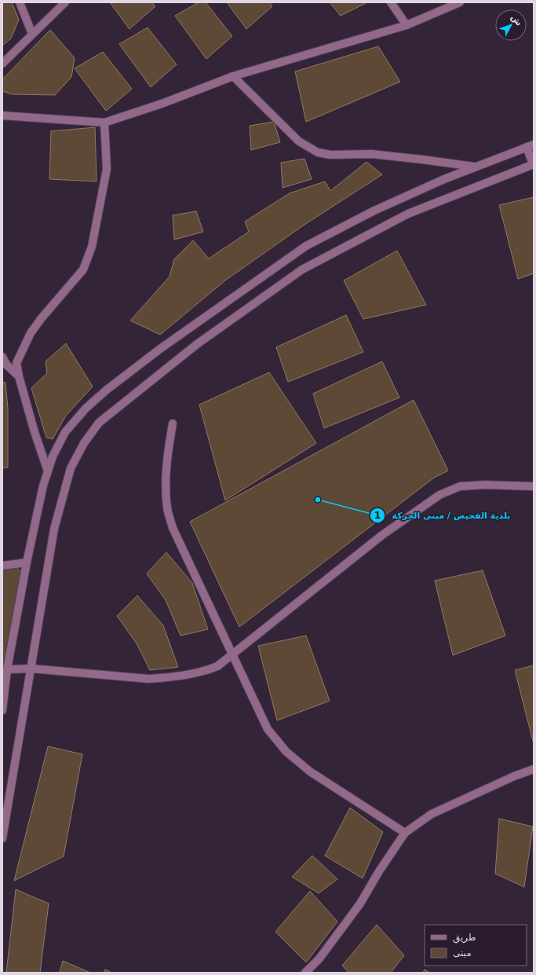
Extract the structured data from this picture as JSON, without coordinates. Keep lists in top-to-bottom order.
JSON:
{
  "places": ["بلدية الفحيص / مبنى الحركة"],
  "legend": ["طريق", "مبنى"],
  "north": "top right"
}
